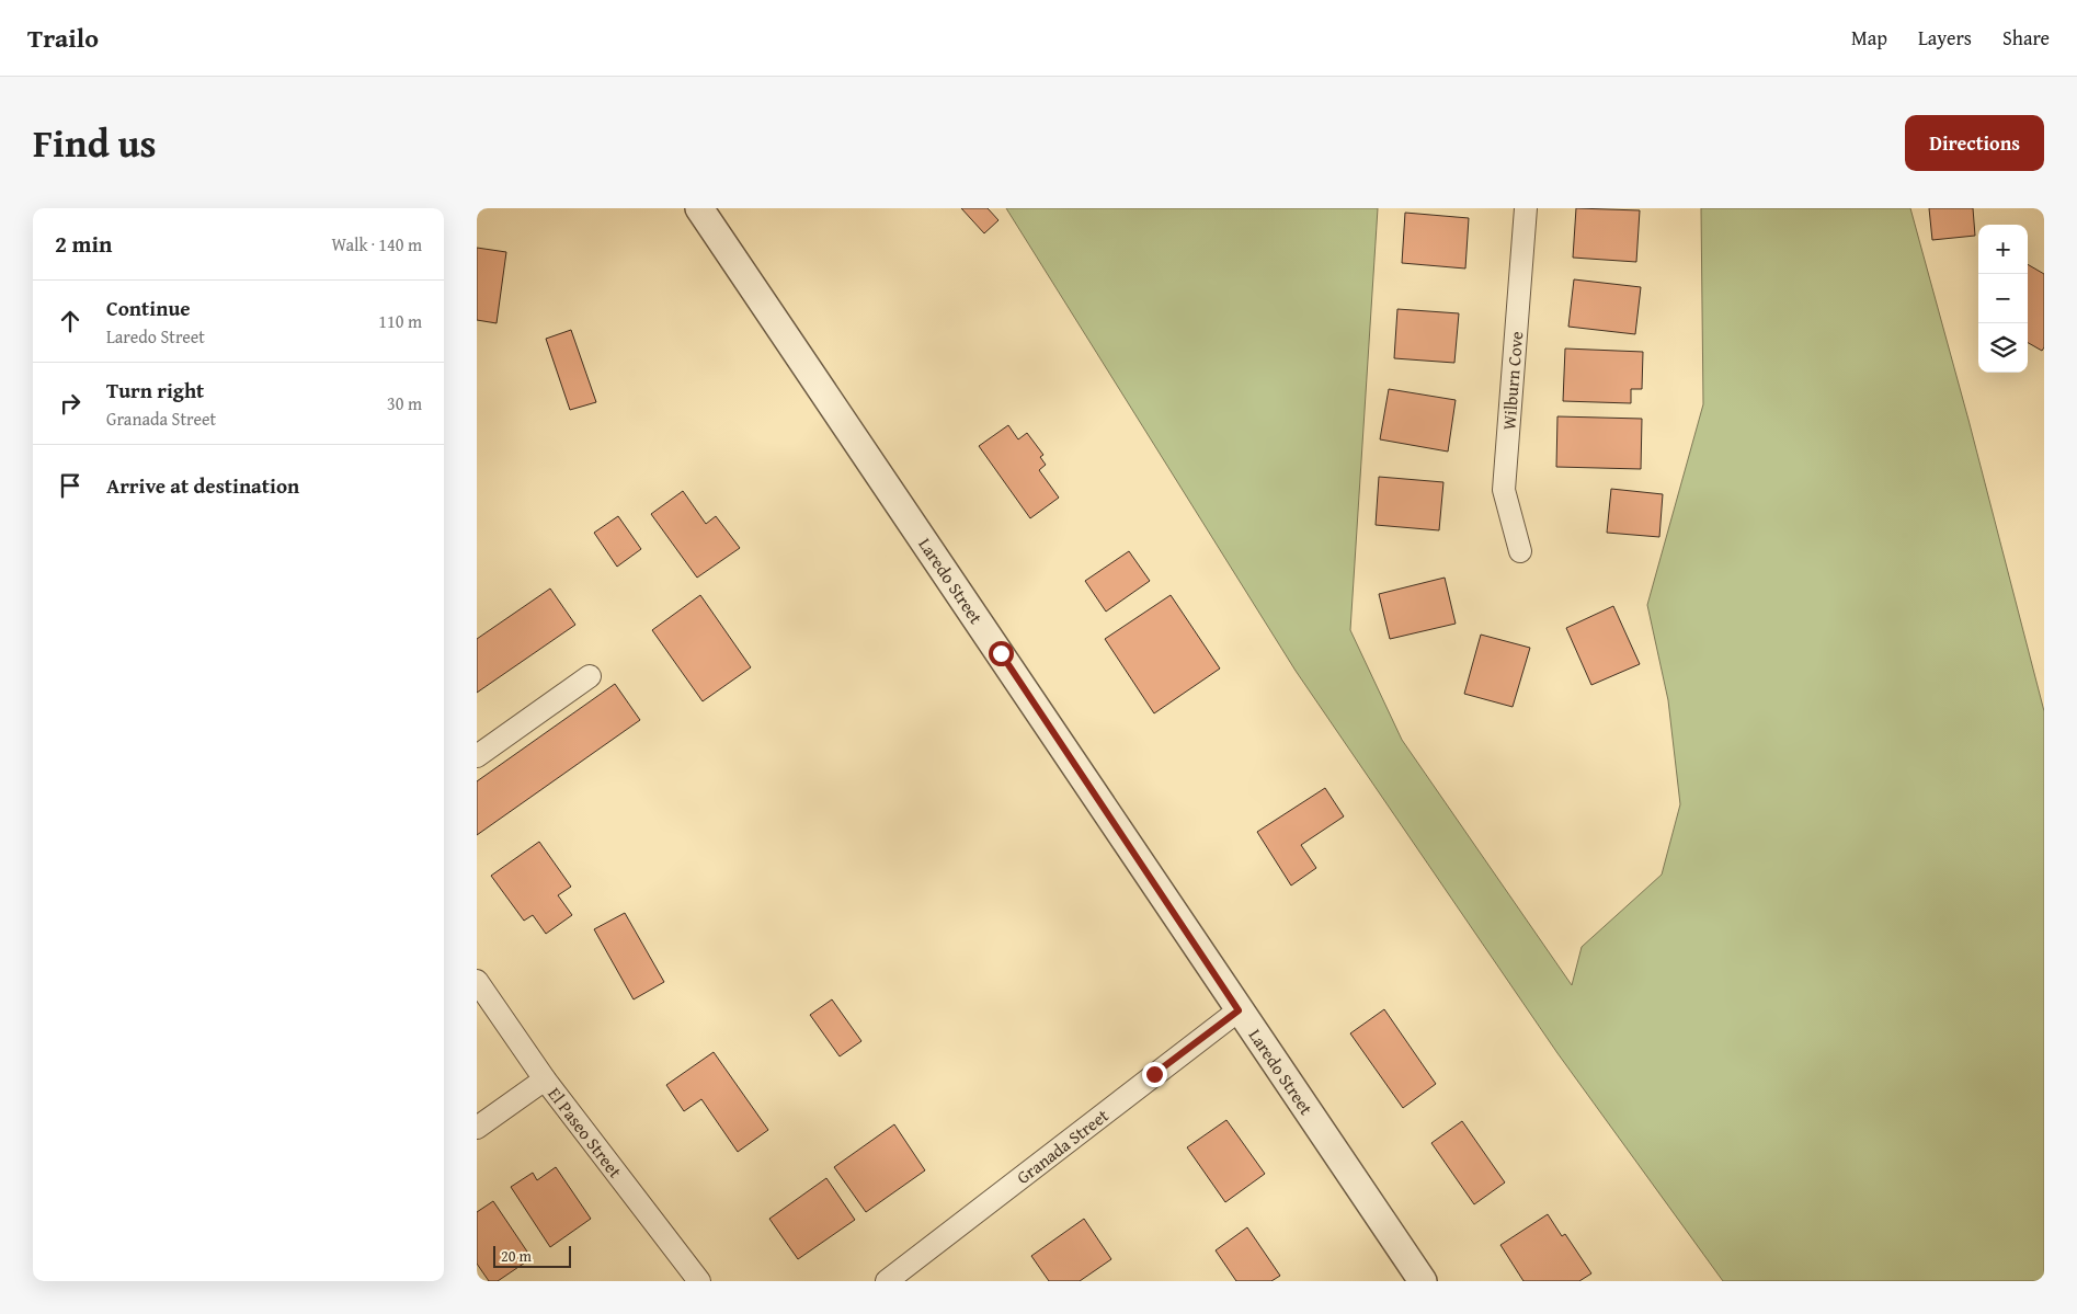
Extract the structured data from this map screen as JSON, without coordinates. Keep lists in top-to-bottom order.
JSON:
{
  "streets": {
    "street": [
      "Wilburn Cove",
      "Laredo Street",
      "El Paseo Street",
      "Granada Street"
    ]
  },
  "crossings": [
    ["Laredo Street", "Granada Street"]
  ],
  "scale_bar": "20 m",
  "page": {
    "header": "Trailo",
    "nav": ["Map", "Layers", "Share"],
    "title": "Find us",
    "buttons": "Directions",
    "heading": ["2 min", "Walk · 140 m"],
    "map_buttons": ["+", "−"],
    "list": [
      ["Continue", "Laredo Street", "110 m"],
      ["Turn right", "Granada Street", "30 m"],
      "Arrive at destination"
    ],
    "scale": "20 m"
  }
}
